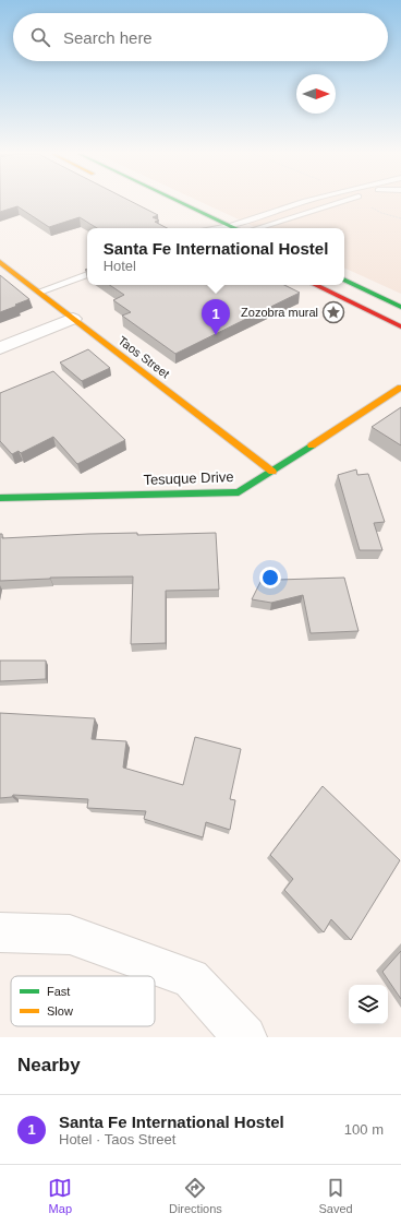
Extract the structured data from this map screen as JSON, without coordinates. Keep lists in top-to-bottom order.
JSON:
{
  "streets": {
    "street": ["Taos Street", "Tesuque Drive"]
  },
  "crossings": [
    ["Taos Street", "Tesuque Drive"]
  ],
  "places": {
    "place": ["Zozobra mural"]
  },
  "legend": ["Fast", "Slow"],
  "north": "right",
  "page": {
    "search": "Search here",
    "popup": ["Santa Fe International Hostel", "Hotel"],
    "pins": "1",
    "heading": "Nearby",
    "list": [
      {
        "mark": "1",
        "name": "Santa Fe International Hostel",
        "note": "Hotel · Taos Street",
        "value": "100 m"
      }
    ],
    "nav": ["Map", "Directions", "Saved"]
  }
}
